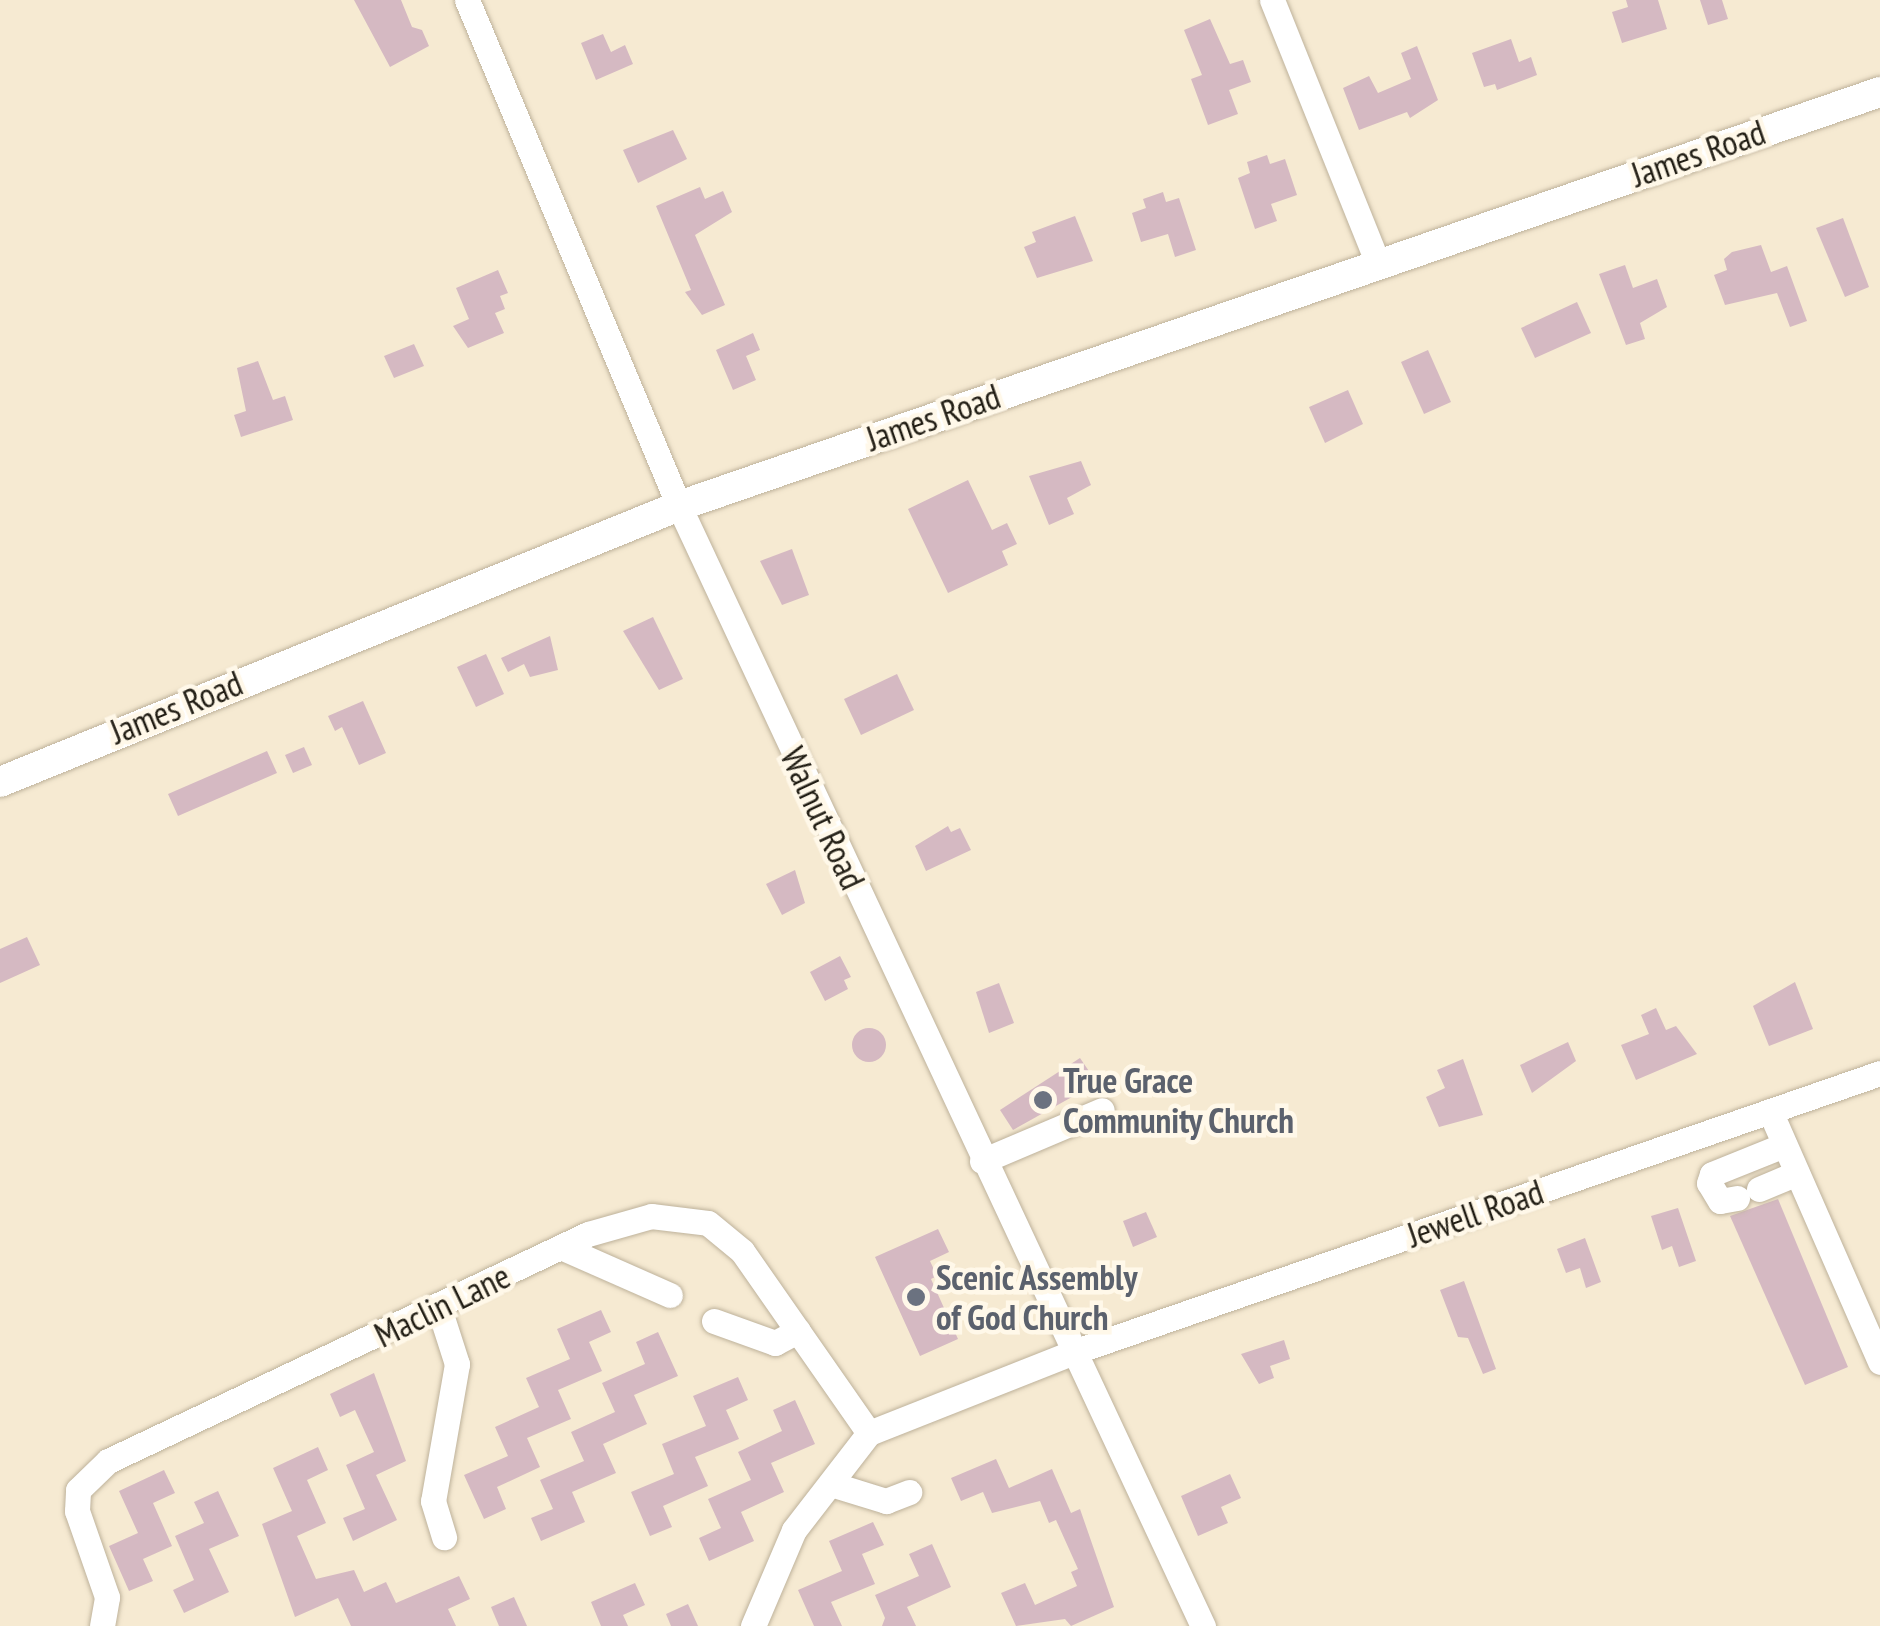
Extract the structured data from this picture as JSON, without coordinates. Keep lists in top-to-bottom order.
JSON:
{
  "streets": {
    "main road": ["James Road"],
    "street": ["Walnut Road", "Jewell Road", "Maclin Lane"]
  },
  "crossings": [
    ["James Road", "Walnut Road"],
    ["Walnut Road", "Jewell Road"],
    ["Jewell Road", "Maclin Lane"]
  ],
  "places": ["True Grace Community Church", "Scenic Assembly of God Church"]
}
